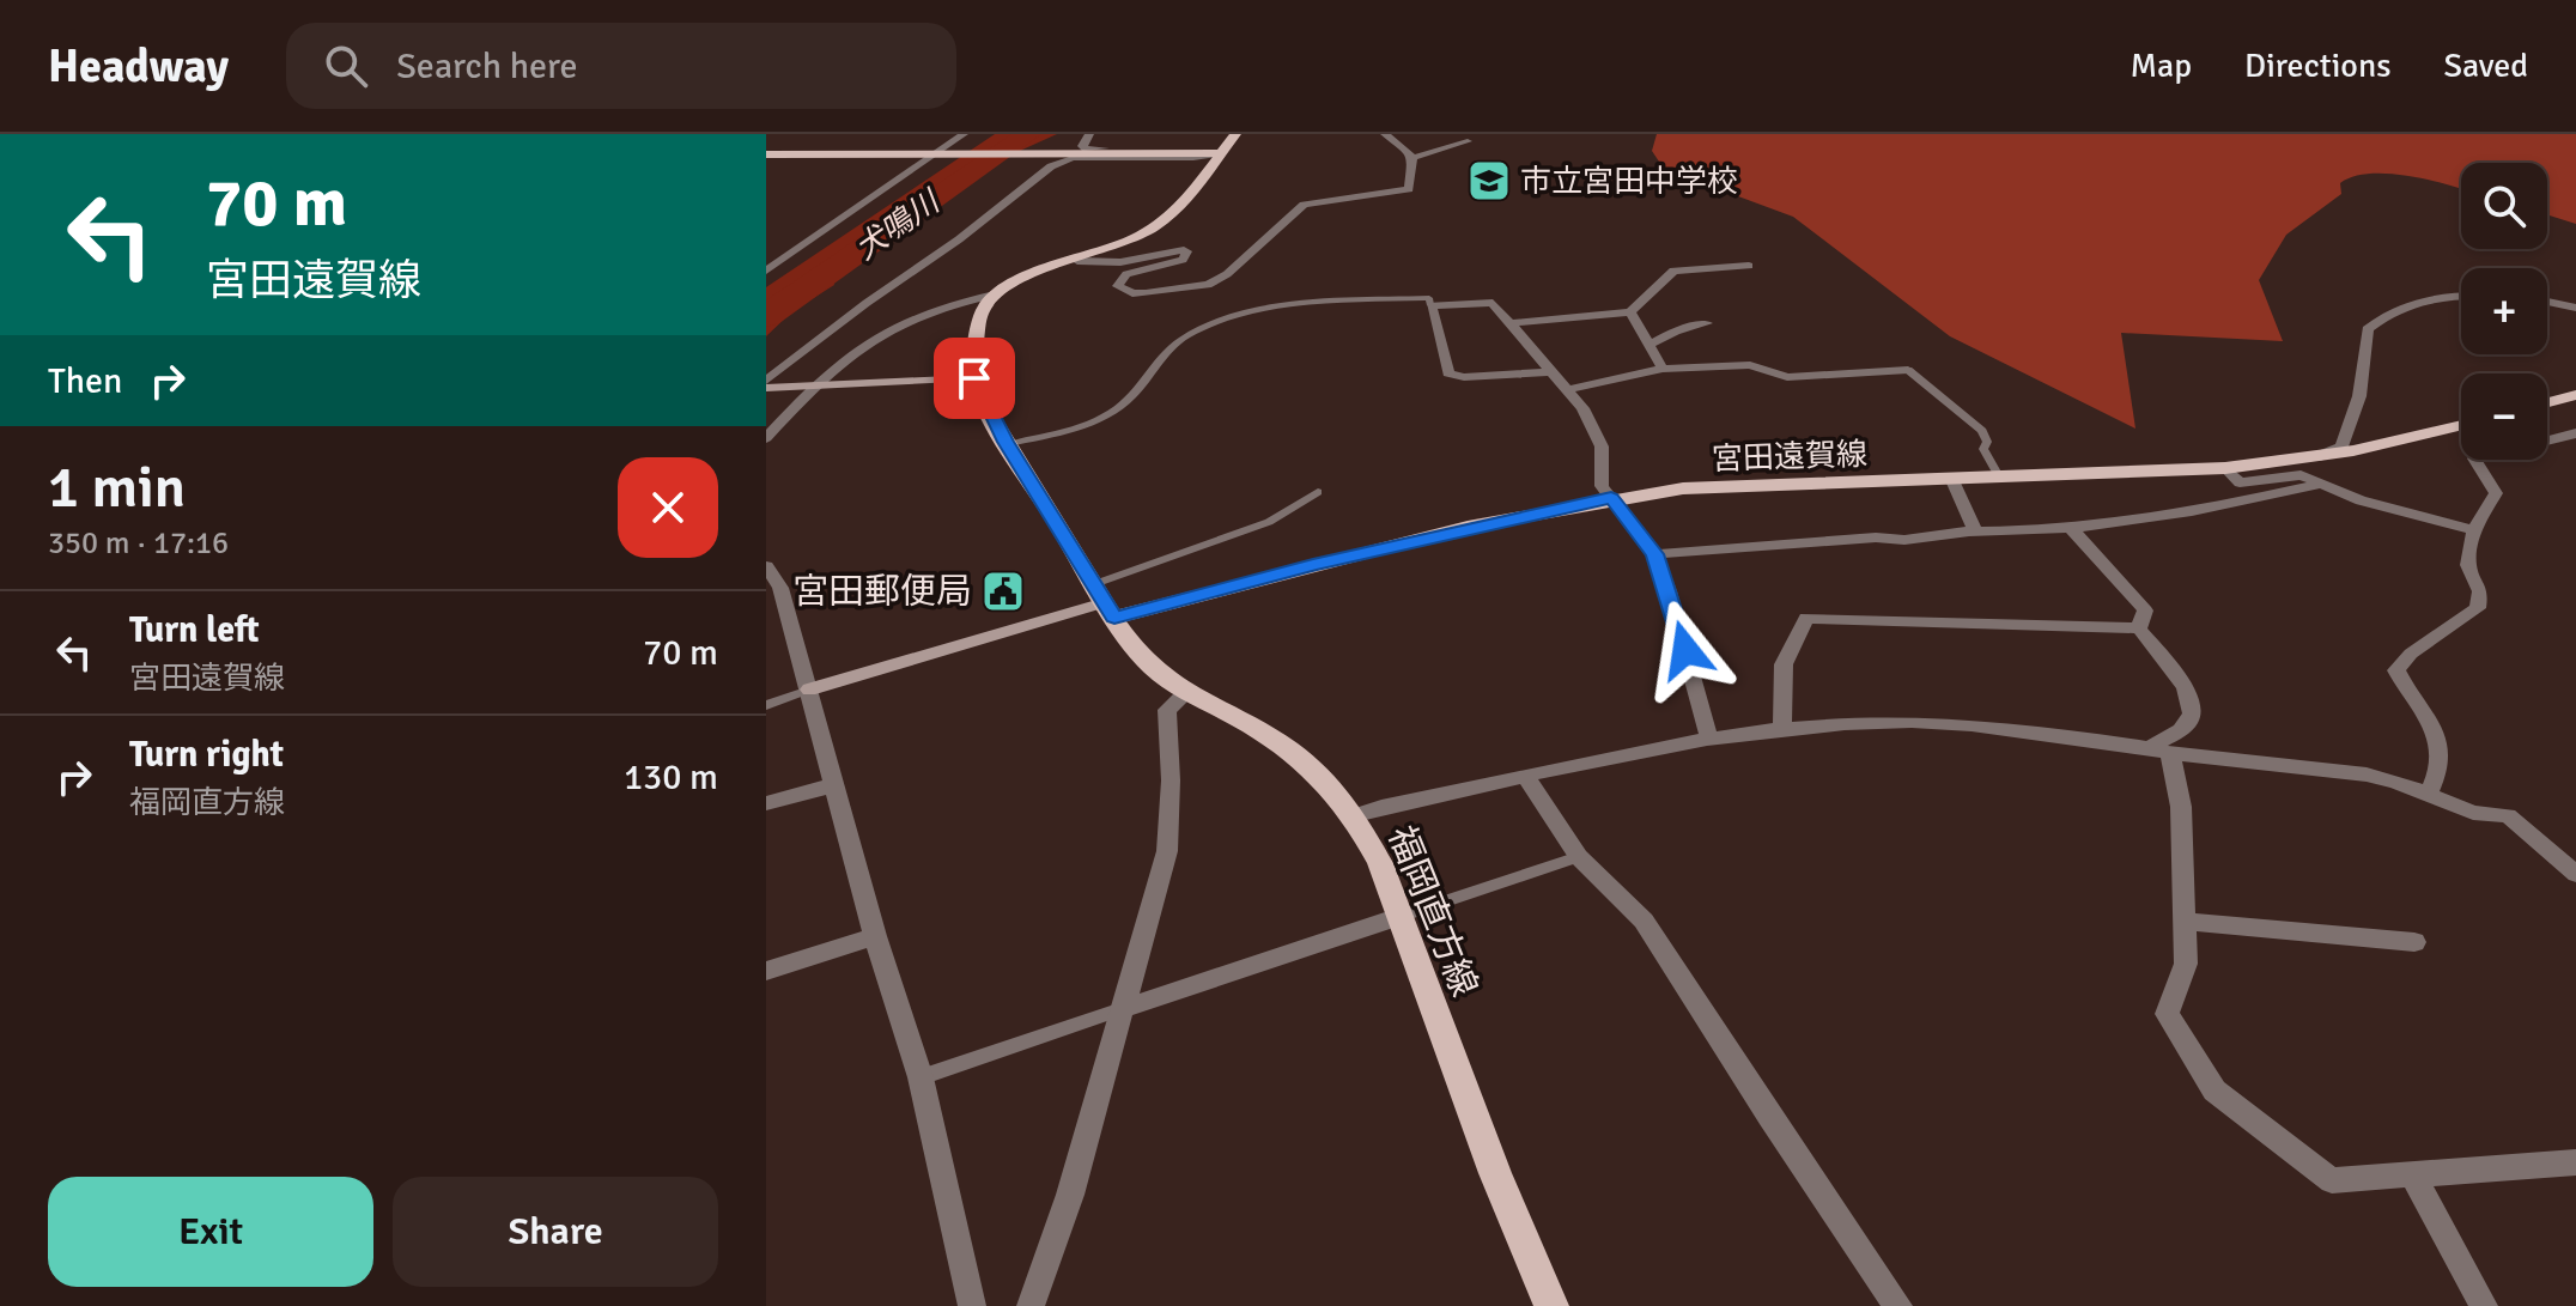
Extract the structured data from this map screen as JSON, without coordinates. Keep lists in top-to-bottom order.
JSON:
{
  "streets": {
    "main road": ["宮田遠賀線", "福岡直方線"]
  },
  "crossings": [
    ["宮田遠賀線", "福岡直方線"]
  ],
  "water": ["犬鳴川"],
  "places": {
    "school or university": ["市立宮田中学校"],
    "public building": ["宮田郵便局"]
  },
  "page": {
    "header": "Headway",
    "search": "Search here",
    "nav": ["Map", "Directions", "Saved"],
    "turn": ["70 m", "宮田遠賀線"],
    "map_buttons": ["+", "−"],
    "then": "Then",
    "heading": ["1 min", "350 m · 17:16"],
    "list": [
      {
        "name": "Turn left",
        "note": "宮田遠賀線",
        "value": "70 m"
      },
      {
        "name": "Turn right",
        "note": "福岡直方線",
        "value": "130 m"
      }
    ],
    "buttons": ["Exit", "Share"]
  }
}
